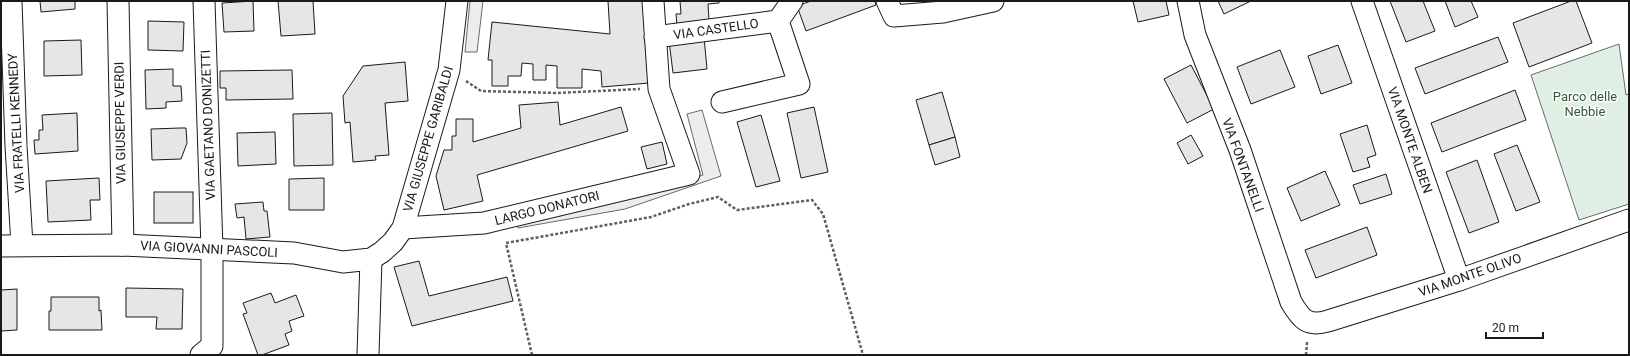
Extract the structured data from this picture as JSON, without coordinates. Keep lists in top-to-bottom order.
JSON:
{
  "streets": {
    "street": [
      "VIA CASTELLO",
      "VIA FRATELLI KENNEDY",
      "VIA GIUSEPPE VERDI",
      "VIA GAETANO DONIZETTI",
      "VIA GIUSEPPE GARIBALDI",
      "VIA MONTE ALBEN",
      "VIA FONTANELLI",
      "LARGO DONATORI",
      "VIA GIOVANNI PASCOLI",
      "VIA MONTE OLIVO"
    ]
  },
  "crossings": [
    ["VIA FRATELLI KENNEDY", "VIA GIOVANNI PASCOLI"],
    ["VIA GIUSEPPE VERDI", "VIA GIOVANNI PASCOLI"],
    ["VIA GAETANO DONIZETTI", "VIA GIOVANNI PASCOLI"],
    ["VIA GIUSEPPE GARIBALDI", "LARGO DONATORI"],
    ["VIA GIUSEPPE GARIBALDI", "VIA GIOVANNI PASCOLI"],
    ["VIA MONTE ALBEN", "VIA MONTE OLIVO"],
    ["VIA FONTANELLI", "VIA MONTE OLIVO"],
    ["LARGO DONATORI", "VIA GIOVANNI PASCOLI"]
  ],
  "parks": ["Parco delle Nebbie"],
  "scale_bar": "20 m"
}
